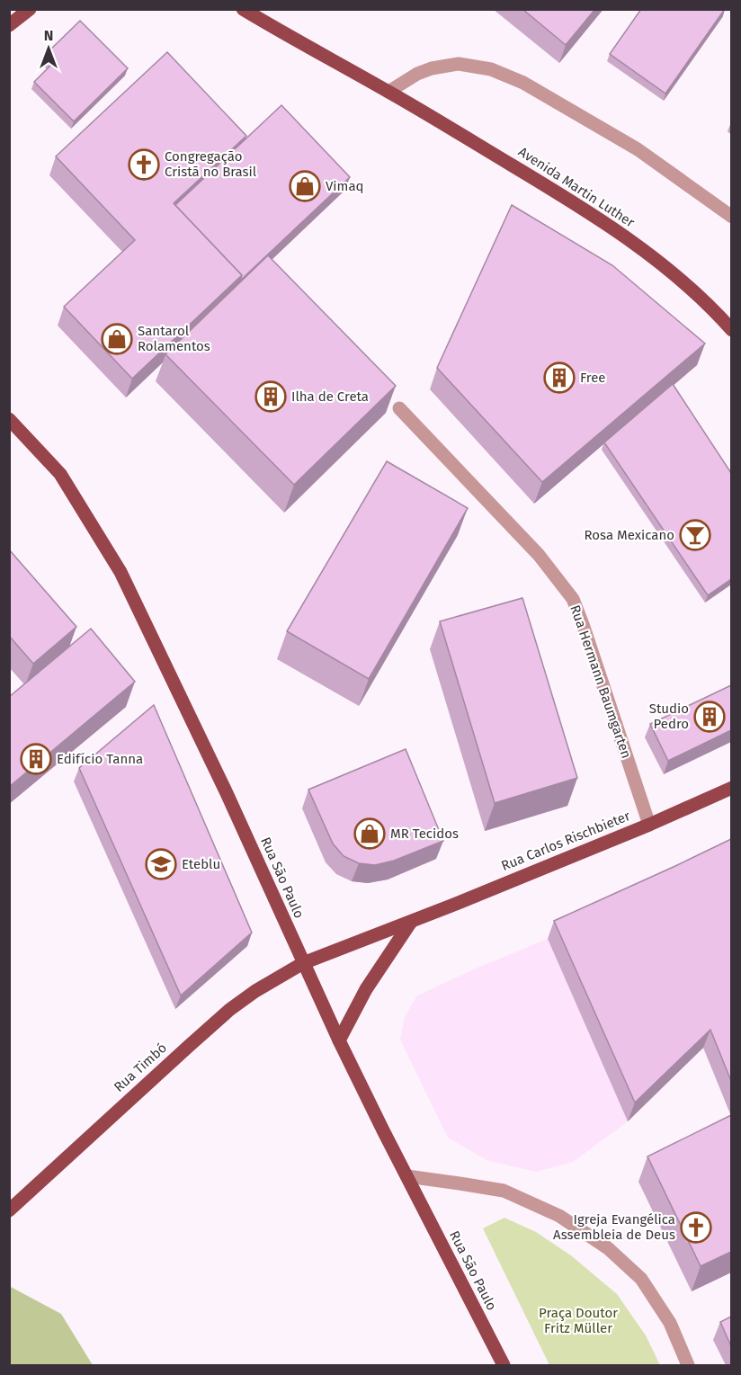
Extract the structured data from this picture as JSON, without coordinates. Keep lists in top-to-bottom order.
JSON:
{
  "streets": {
    "main road": [
      "Avenida Martin Luther",
      "Rua Carlos Rischbieter",
      "Rua São Paulo",
      "Rua Timbó"
    ],
    "street": ["Rua Hermann Baumgarten"]
  },
  "crossings": [
    ["Rua Hermann Baumgarten", "Rua Carlos Rischbieter"],
    ["Rua Carlos Rischbieter", "Rua São Paulo"],
    ["Rua Carlos Rischbieter", "Rua Timbó"],
    ["Rua São Paulo", "Rua Timbó"]
  ],
  "parks": ["Praça Doutor Fritz Müller"],
  "places": {
    "church": ["Congregação Cristã no Brasil", "Igreja Evangélica Assembleia de Deus"],
    "shop": ["Vimaq", "Santarol Rolamentos", "MR Tecidos"],
    "building": [
      "Free",
      "Ilha de Creta",
      "Studio Pedro",
      "Edifício Tanna"
    ],
    "bar": ["Rosa Mexicano"],
    "school or university": ["Eteblu"]
  },
  "north": "top"
}
